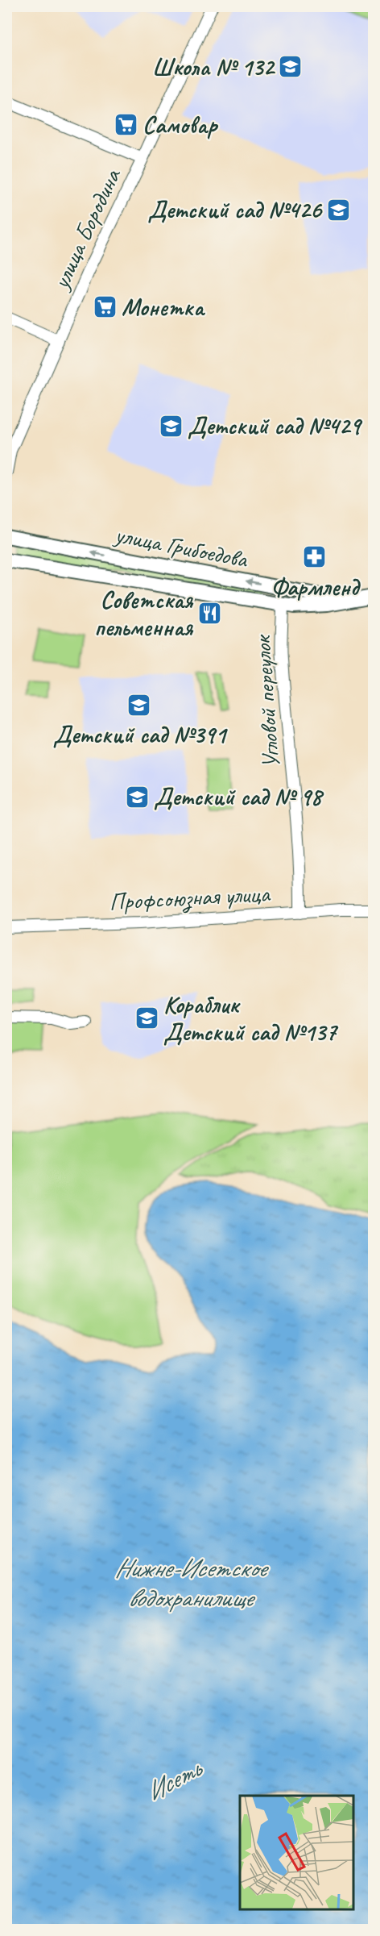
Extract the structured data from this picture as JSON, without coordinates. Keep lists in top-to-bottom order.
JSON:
{
  "streets": {
    "main road": ["улица Грибоедова"],
    "street": ["улица Бородина", "Угловой переулок", "Профсоюзная улица"]
  },
  "crossings": [
    ["улица Грибоедова", "Угловой переулок"],
    ["Угловой переулок", "Профсоюзная улица"]
  ],
  "water": ["Нижне-Исетское водохранилище", "Исеть"],
  "places": {
    "school or university": [
      "Школа № 132",
      "Детский сад №426",
      "Детский сад №429",
      "Детский сад №391",
      "Детский сад № 98",
      "Кораблик Детский сад №137"
    ],
    "supermarket": ["Самовар", "Монетка"],
    "pharmacy": ["Фармленд"],
    "restaurant": ["Советская пельменная"]
  }
}
